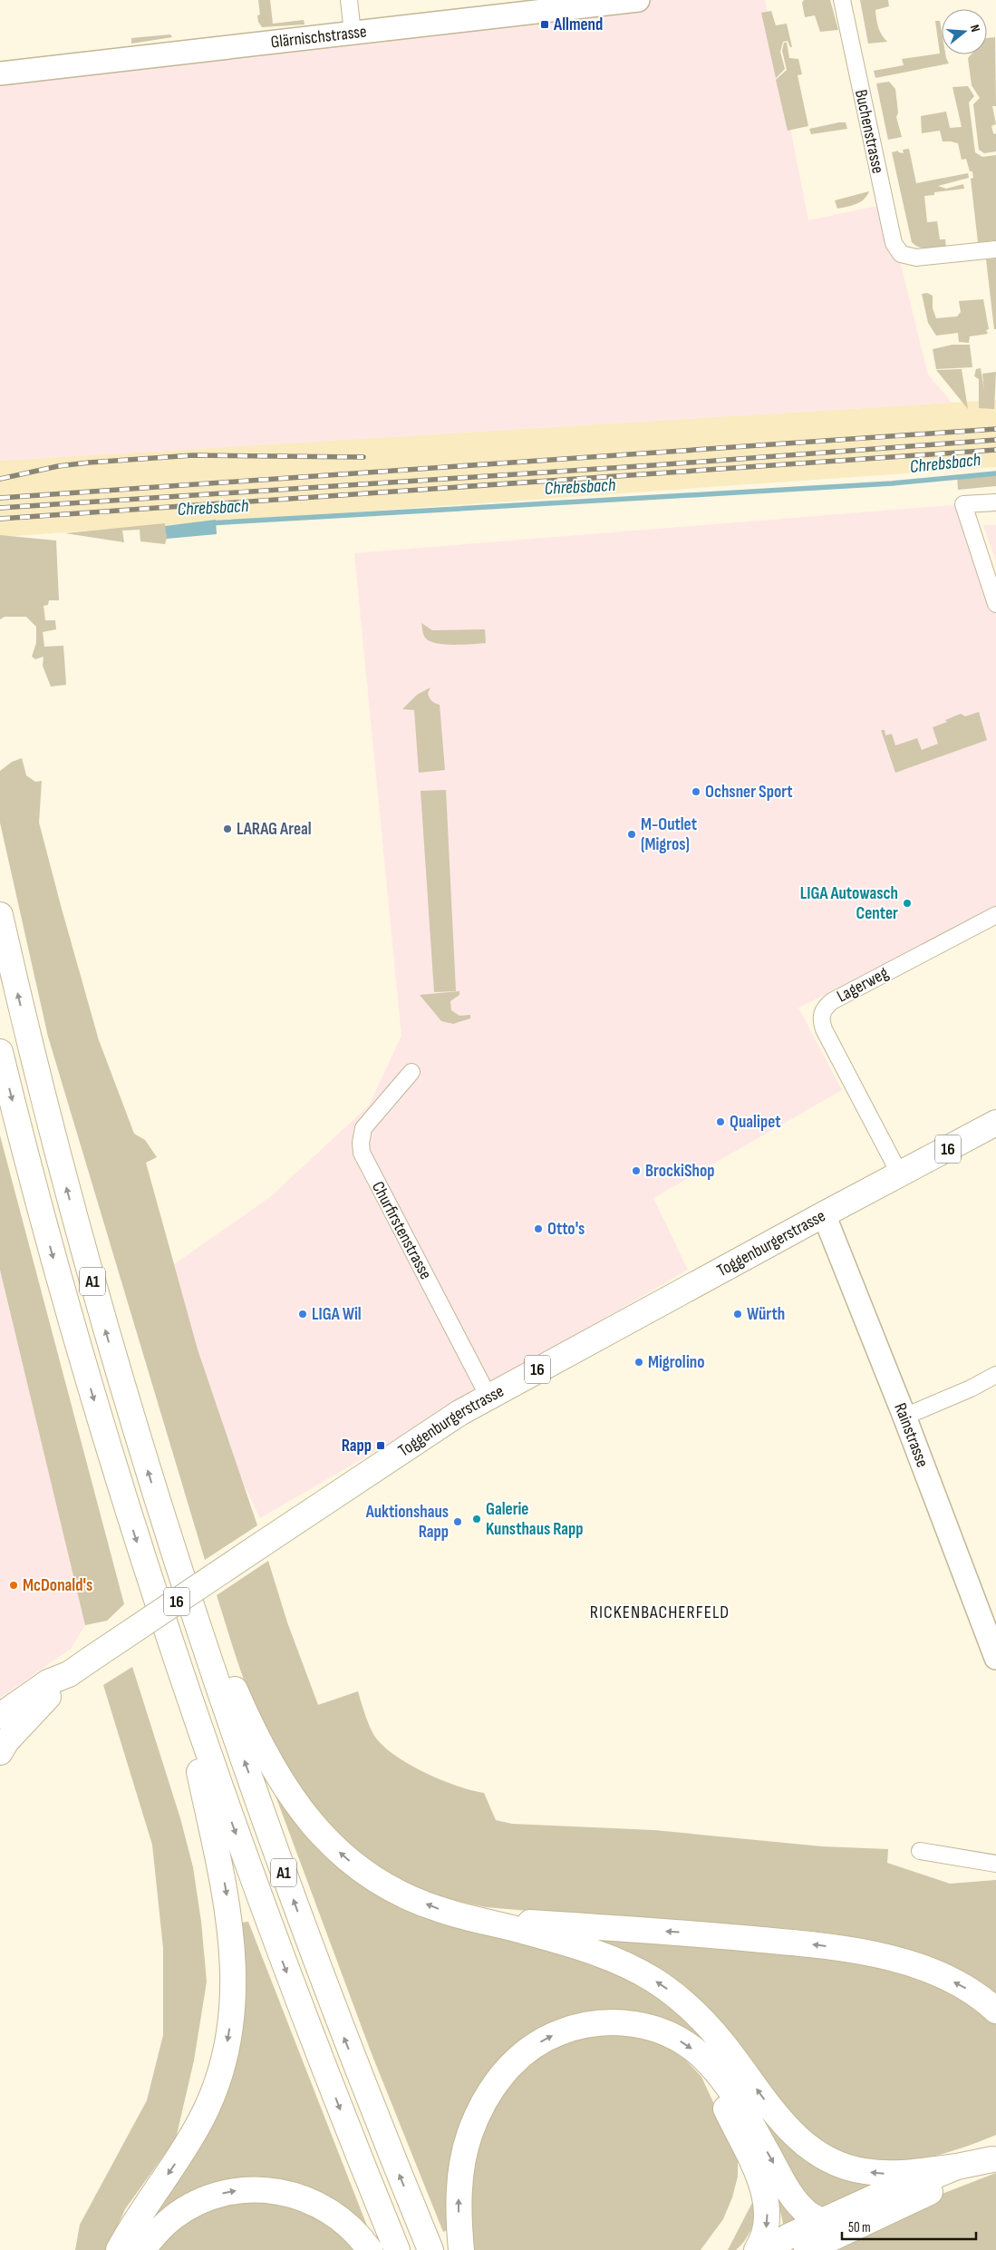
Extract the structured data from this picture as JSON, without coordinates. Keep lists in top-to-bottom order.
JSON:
{
  "streets": {
    "main road": ["16", "Toggenburgerstrasse", "A1"],
    "street": [
      "Glärnischstrasse",
      "Buchenstrasse",
      "Lagerweg",
      "Churfirstenstrasse",
      "Rainstrasse"
    ]
  },
  "crossings": [
    ["Lagerweg", "Toggenburgerstrasse"],
    ["Churfirstenstrasse", "Toggenburgerstrasse"],
    ["Toggenburgerstrasse", "Rainstrasse"]
  ],
  "districts": ["RICKENBACHERFELD"],
  "water": ["Chrebsbach"],
  "places": {
    "transit": ["Allmend", "Rapp"],
    "other": [
      "Ochsner Sport",
      "LARAG Areal",
      "M-Outlet (Migros)",
      "LIGA Autowasch Center",
      "Qualipet",
      "BrockiShop",
      "Otto's",
      "LIGA Wil",
      "Würth",
      "Migrolino",
      "Galerie Kunsthaus Rapp",
      "Auktionshaus Rapp",
      "McDonald's"
    ]
  },
  "scale_bar": "50 m",
  "north": "right"
}
